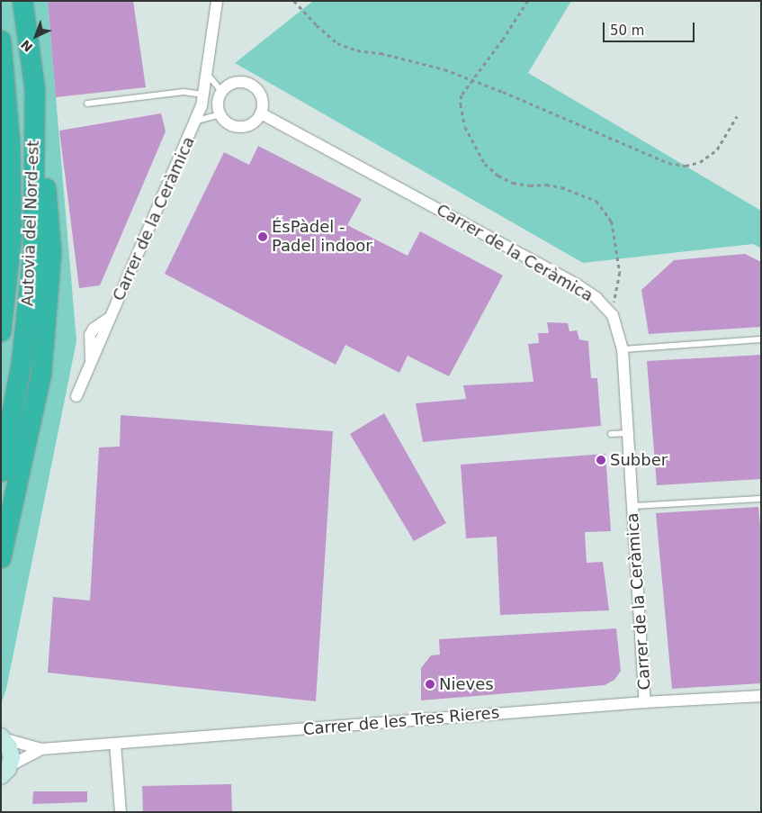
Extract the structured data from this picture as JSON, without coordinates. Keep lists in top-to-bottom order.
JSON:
{
  "streets": {
    "highway": ["Autovia del Nord-est"],
    "street": ["Carrer de la Ceràmica", "Carrer de les Tres Rieres"]
  },
  "crossings": [
    ["Carrer de la Ceràmica", "Carrer de les Tres Rieres"]
  ],
  "places": ["ÉsPàdel - Padel indoor", "Subber", "Nieves"],
  "scale_bar": "50 m",
  "north": "bottom left"
}
